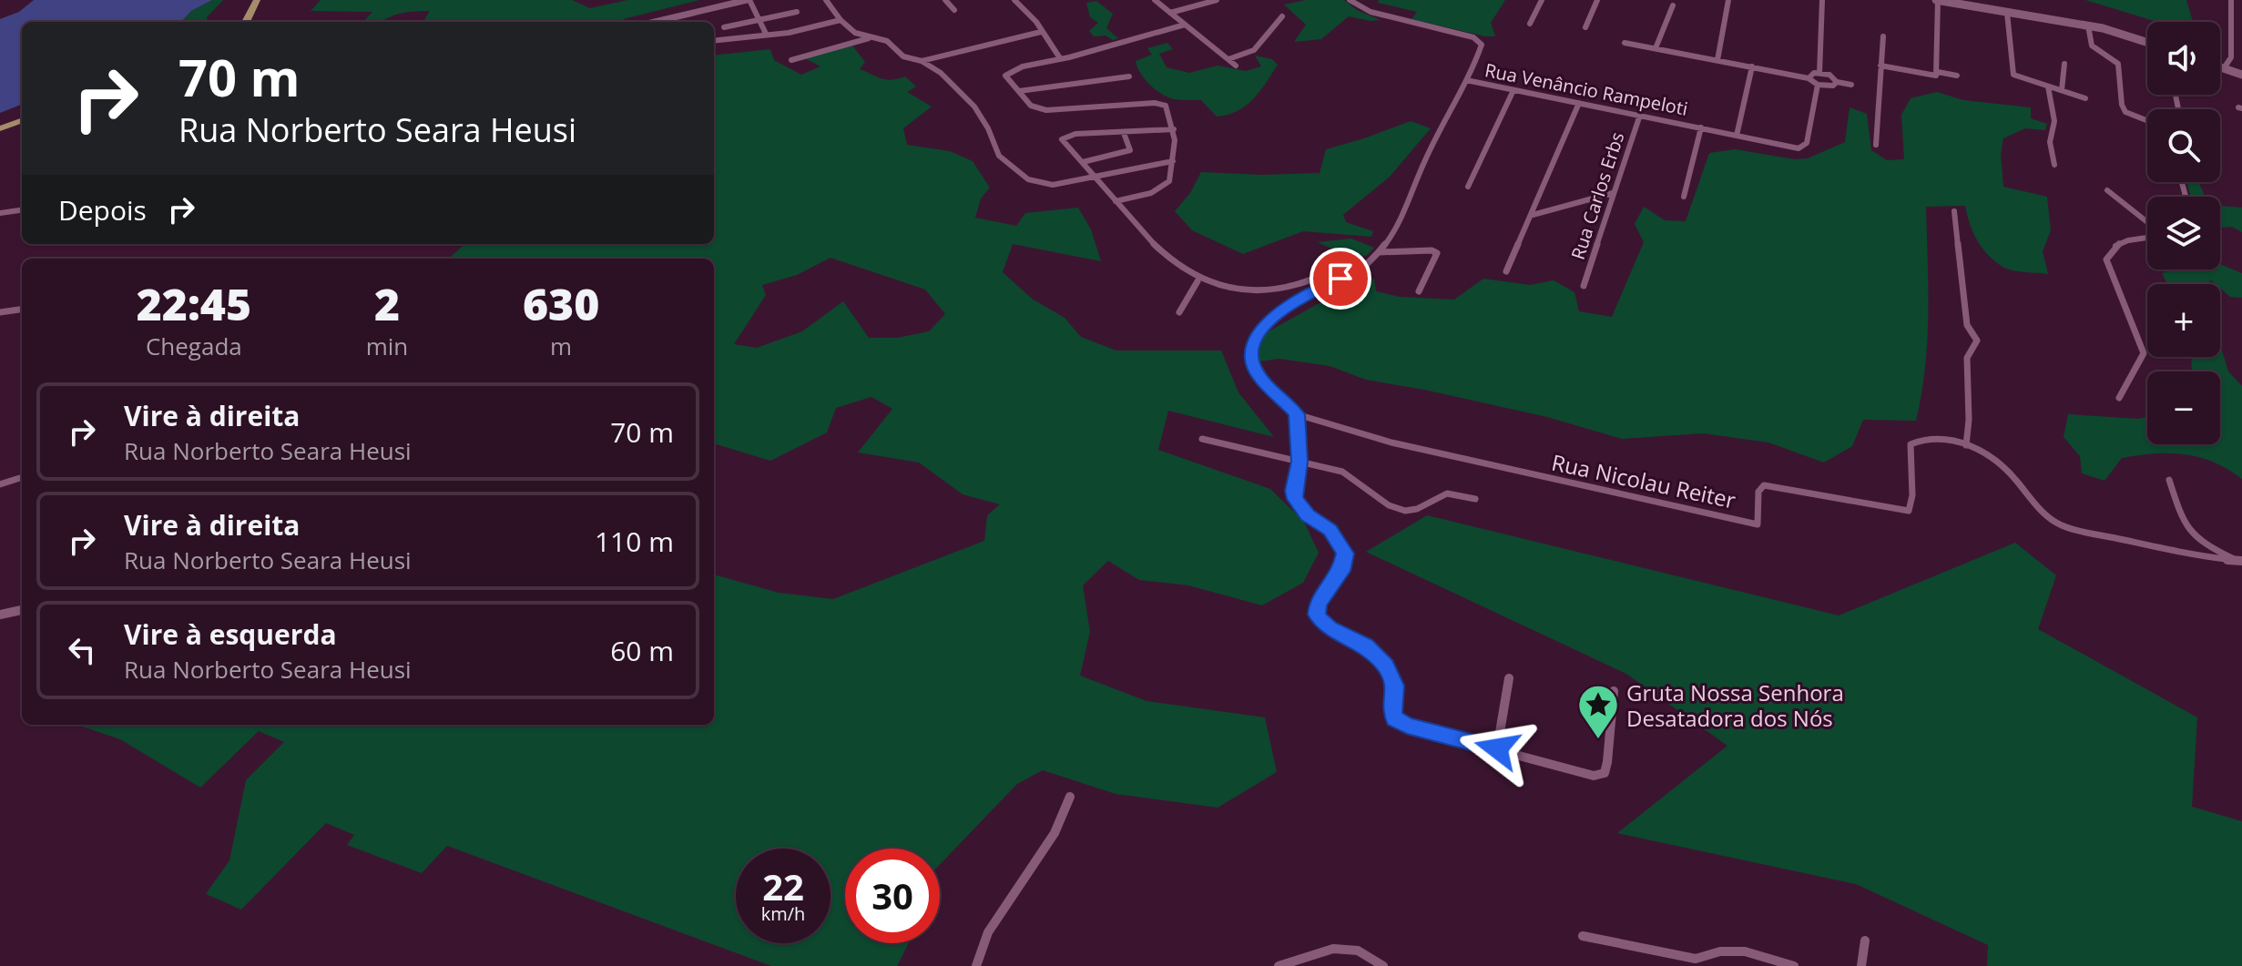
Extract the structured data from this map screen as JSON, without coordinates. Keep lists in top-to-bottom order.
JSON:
{
  "streets": {
    "street": ["Rua Venâncio Rampeloti", "Rua Carlos Erbs", "Rua Nicolau Reiter"]
  },
  "crossings": [
    ["Rua Venâncio Rampeloti", "Rua Carlos Erbs"]
  ],
  "places": {
    "place": ["Gruta Nossa Senhora Desatadora dos Nós"]
  },
  "page": {
    "map_buttons": ["+", "−"],
    "turn": ["70 m", "Rua Norberto Seara Heusi"],
    "then": "Depois",
    "eta": [
      "22:45",
      "Chegada",
      "2",
      "min",
      "630",
      "m"
    ],
    "list": [
      {
        "name": "Vire à direita",
        "note": "Rua Norberto Seara Heusi",
        "value": "70 m"
      },
      {
        "name": "Vire à direita",
        "note": "Rua Norberto Seara Heusi",
        "value": "110 m"
      },
      {
        "name": "Vire à esquerda",
        "note": "Rua Norberto Seara Heusi",
        "value": "60 m"
      }
    ],
    "speed": "22 km/h",
    "limit": "30"
  }
}
